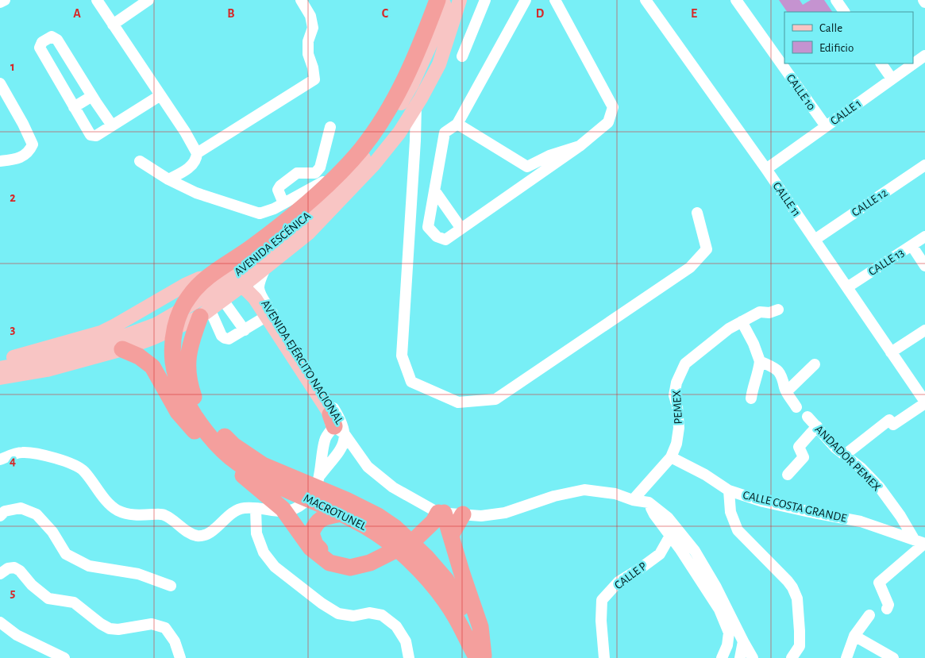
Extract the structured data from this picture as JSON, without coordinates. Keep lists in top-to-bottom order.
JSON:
{
  "streets": {
    "highway": ["MACROTUNEL"],
    "main road": ["AVENIDA ESCÉNICA"],
    "street": [
      "CALLE 10",
      "CALLE 1",
      "CALLE 11",
      "CALLE 12",
      "CALLE 13",
      "AVENIDA EJÉRCITO NACIONAL",
      "PEMEX",
      "ANDADOR PEMEX",
      "CALLE COSTA GRANDE",
      "CALLE P"
    ]
  },
  "crossings": [
    ["CALLE 10", "CALLE 1"],
    ["CALLE 1", "CALLE 11"],
    ["CALLE 11", "CALLE 12"],
    ["CALLE 11", "CALLE 13"],
    ["AVENIDA EJÉRCITO NACIONAL", "PEMEX"],
    ["PEMEX", "CALLE COSTA GRANDE"],
    ["ANDADOR PEMEX", "CALLE COSTA GRANDE"]
  ],
  "legend": ["Calle", "Edificio"],
  "grid": {
    "columns": [
      "A",
      "B",
      "C",
      "D",
      "E"
    ],
    "rows": [
      "1",
      "2",
      "3",
      "4",
      "5"
    ]
  }
}
